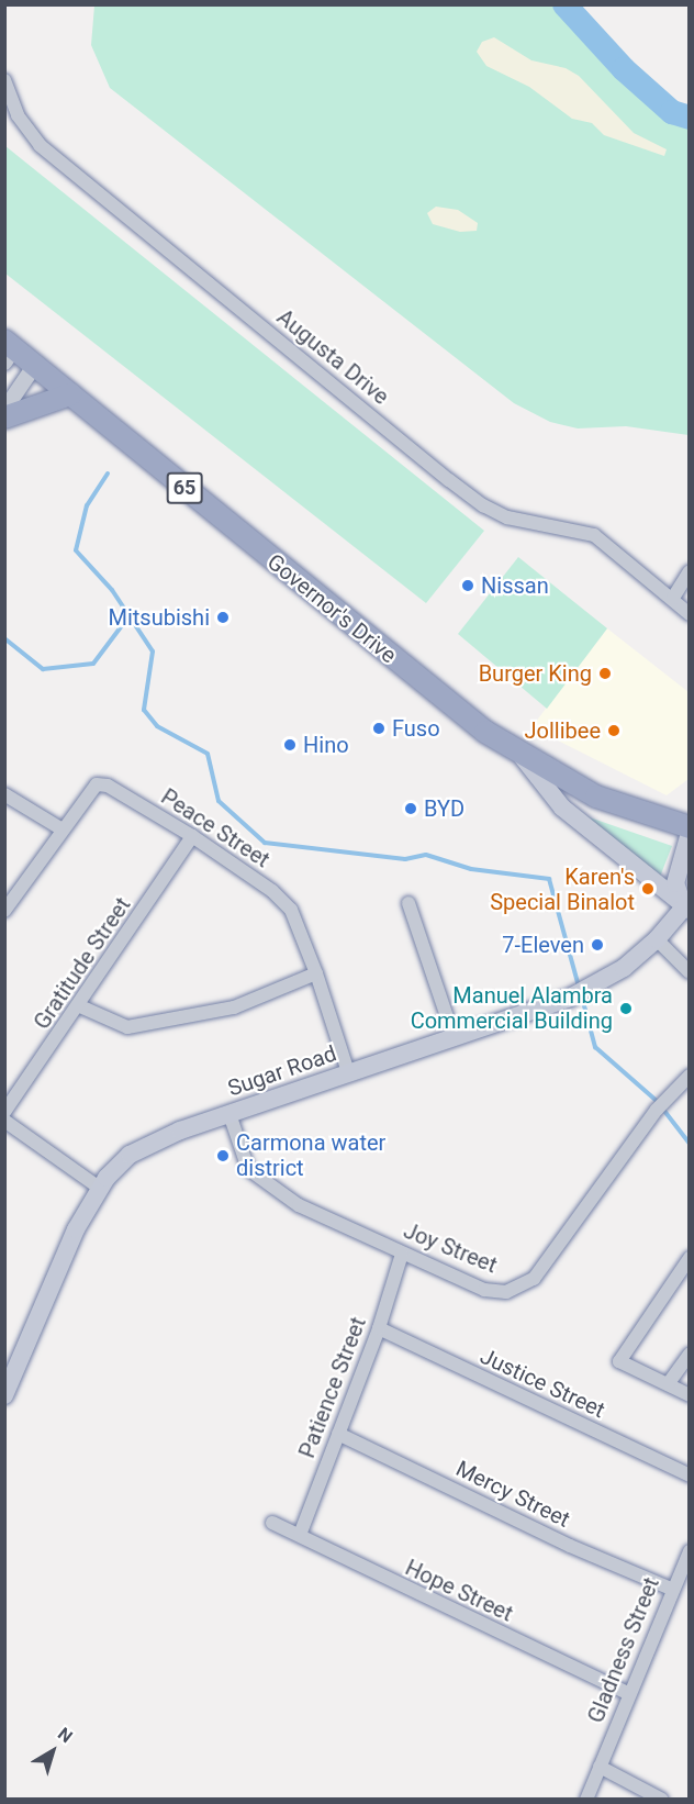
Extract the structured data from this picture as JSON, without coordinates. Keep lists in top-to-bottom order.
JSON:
{
  "streets": {
    "highway": ["65", "Governor's Drive"],
    "main road": ["Sugar Road"],
    "street": [
      "Augusta Drive",
      "Peace Street",
      "Gratitude Street",
      "Joy Street",
      "Justice Street",
      "Patience Street",
      "Mercy Street",
      "Hope Street",
      "Gladness Street"
    ]
  },
  "crossings": [
    ["65", "Governor's Drive"],
    ["65", "Sugar Road"],
    ["Peace Street", "Gratitude Street"],
    ["Peace Street", "Sugar Road"],
    ["Sugar Road", "Joy Street"],
    ["Joy Street", "Patience Street"],
    ["Justice Street", "Patience Street"],
    ["Patience Street", "Mercy Street"],
    ["Patience Street", "Hope Street"],
    ["Mercy Street", "Gladness Street"],
    ["Hope Street", "Gladness Street"]
  ],
  "places": [
    "Nissan",
    "Mitsubishi",
    "Burger King",
    "Fuso",
    "Jollibee",
    "Hino",
    "BYD",
    "Karen's Special Binalot",
    "7-Eleven",
    "Manuel Alambra Commercial Building",
    "Carmona water district"
  ],
  "north": "top right"
}
